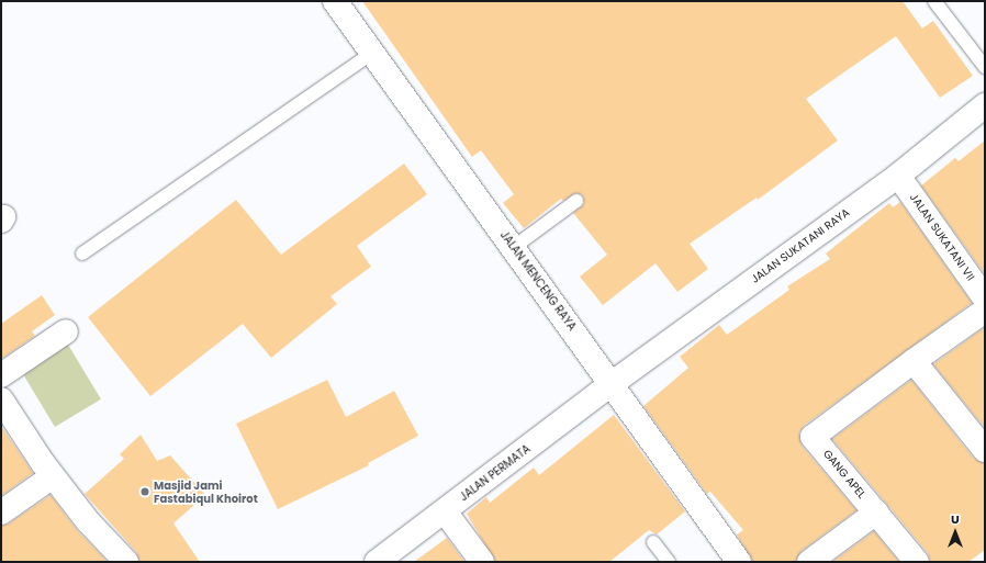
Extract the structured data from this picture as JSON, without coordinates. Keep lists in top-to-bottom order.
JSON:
{
  "streets": {
    "street": [
      "JALAN SUKATANI VII",
      "JALAN SUKATANI RAYA",
      "JALAN MENCENG RAYA",
      "JALAN PERMATA",
      "GANG APEL"
    ]
  },
  "crossings": [
    ["JALAN SUKATANI VII", "JALAN SUKATANI RAYA"],
    ["JALAN SUKATANI RAYA", "JALAN MENCENG RAYA"],
    ["JALAN SUKATANI RAYA", "JALAN PERMATA"],
    ["JALAN MENCENG RAYA", "JALAN PERMATA"]
  ],
  "places": ["Masjid Jami Fastabiqul Khoirot"],
  "north": "top"
}
